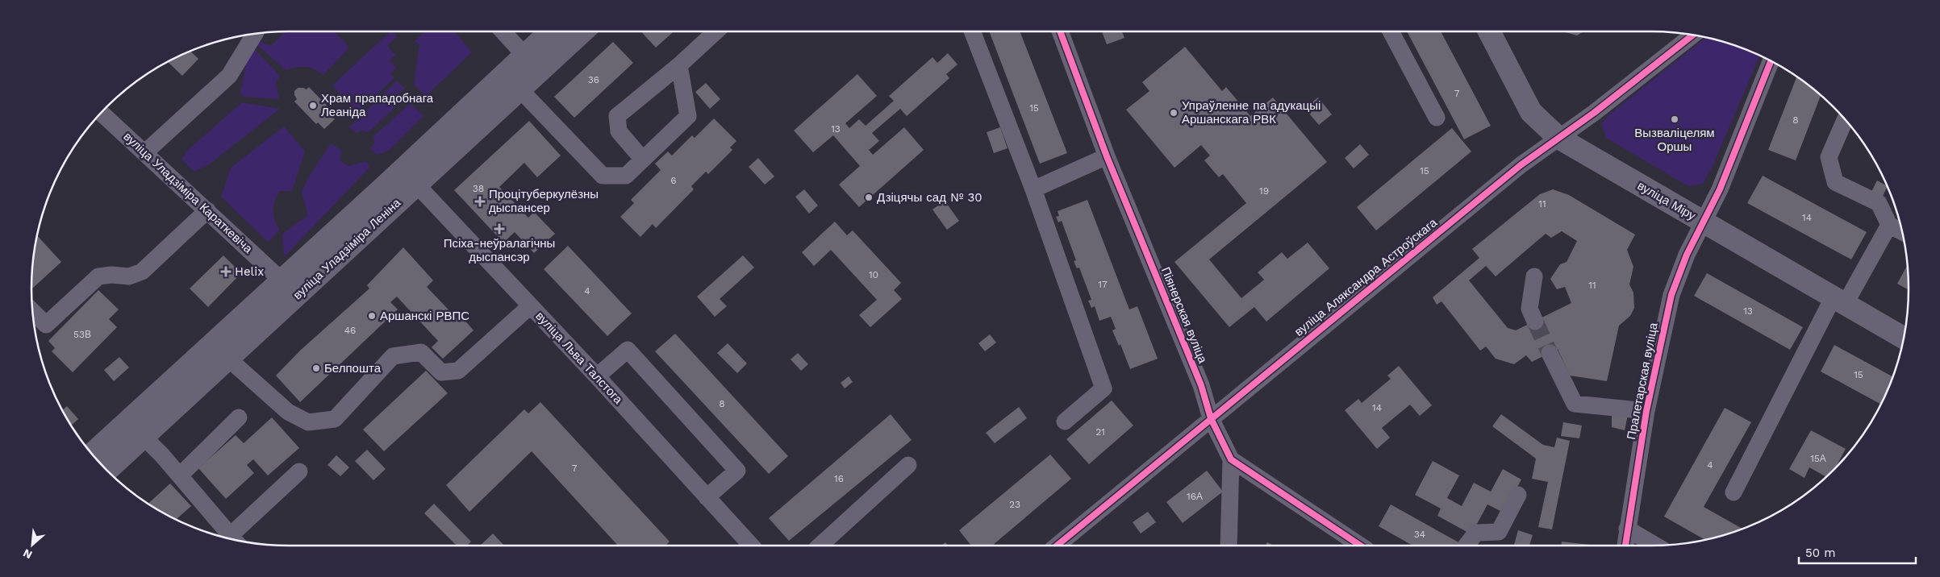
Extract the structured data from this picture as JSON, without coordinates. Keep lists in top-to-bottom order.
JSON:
{
  "streets": {
    "main road": ["вуліца Міру", "вуліца Уладзіміра Леніна"],
    "street": [
      "вуліца Уладзіміра Караткевіча",
      "вуліца Аляксандра Астроўскага",
      "Піянерская вуліца",
      "вуліца Льва Талстога",
      "Пралетарская вуліца"
    ]
  },
  "crossings": [
    ["вуліца Уладзіміра Караткевіча", "вуліца Уладзіміра Леніна"],
    ["вуліца Міру", "вуліца Аляксандра Астроўскага"],
    ["вуліца Міру", "Пралетарская вуліца"],
    ["вуліца Уладзіміра Леніна", "вуліца Льва Талстога"],
    ["вуліца Аляксандра Астроўскага", "Піянерская вуліца"]
  ],
  "places": {
    "other": [
      "Храм прападобнага Леаніда",
      "Упраўленне па адукацыі Аршанскага РВК",
      "Вызваліцелям Оршы",
      "Дзіцячы сад № 30",
      "Аршанскі РВПС",
      "Белпошта"
    ],
    "health": ["Процітуберкулёзны дыспансер", "Псіха-неўралагічны дыспансэр", "Helix"]
  },
  "house_numbers": [
    "36",
    "7",
    "15",
    "8",
    "13",
    "15",
    "6",
    "38",
    "19",
    "11",
    "14",
    "10",
    "17",
    "11",
    "4",
    "13",
    "46",
    "53В",
    "15",
    "8",
    "14",
    "21",
    "15А",
    "4",
    "7",
    "16",
    "16А",
    "23",
    "34"
  ],
  "scale_bar": "50 m",
  "north": "bottom left"
}
